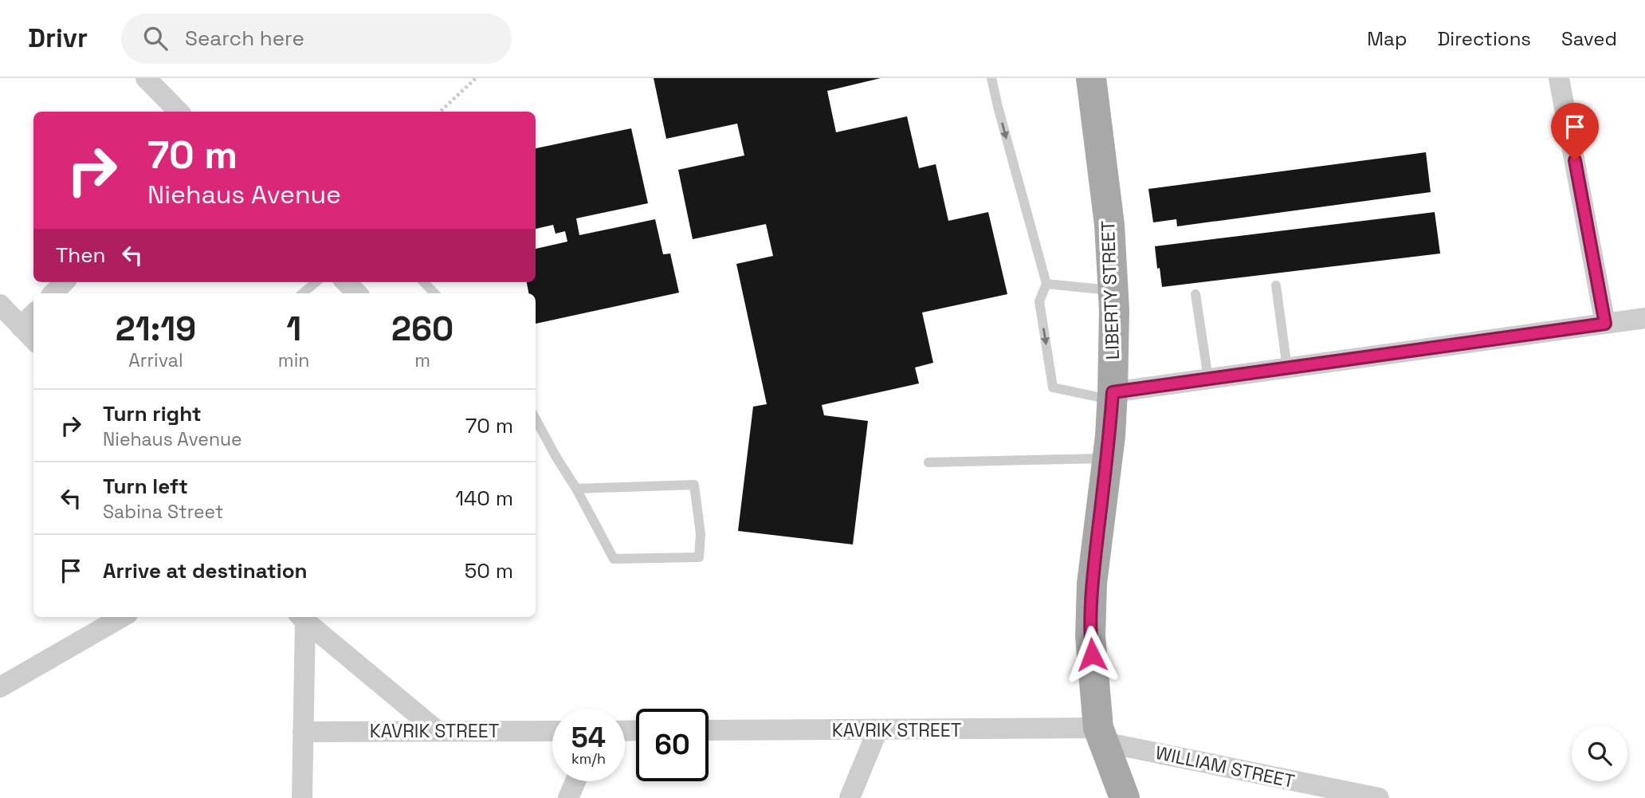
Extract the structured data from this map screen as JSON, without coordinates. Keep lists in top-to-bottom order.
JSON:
{
  "streets": {
    "main road": ["LIBERTY STREET"],
    "street": ["KAVRIK STREET", "WILLIAM STREET"]
  },
  "crossings": [
    ["LIBERTY STREET", "KAVRIK STREET"],
    ["LIBERTY STREET", "WILLIAM STREET"],
    ["KAVRIK STREET", "WILLIAM STREET"]
  ],
  "page": {
    "header": "Drivr",
    "search": "Search here",
    "nav": ["Map", "Directions", "Saved"],
    "turn": ["70 m", "Niehaus Avenue"],
    "then": "Then",
    "eta": [
      "21:19",
      "Arrival",
      "1",
      "min",
      "260",
      "m"
    ],
    "list": [
      {
        "name": "Turn right",
        "note": "Niehaus Avenue",
        "value": "70 m"
      },
      {
        "name": "Turn left",
        "note": "Sabina Street",
        "value": "140 m"
      },
      {
        "name": "Arrive at destination",
        "value": "50 m"
      }
    ],
    "speed": "54 km/h",
    "limit": "60"
  }
}
